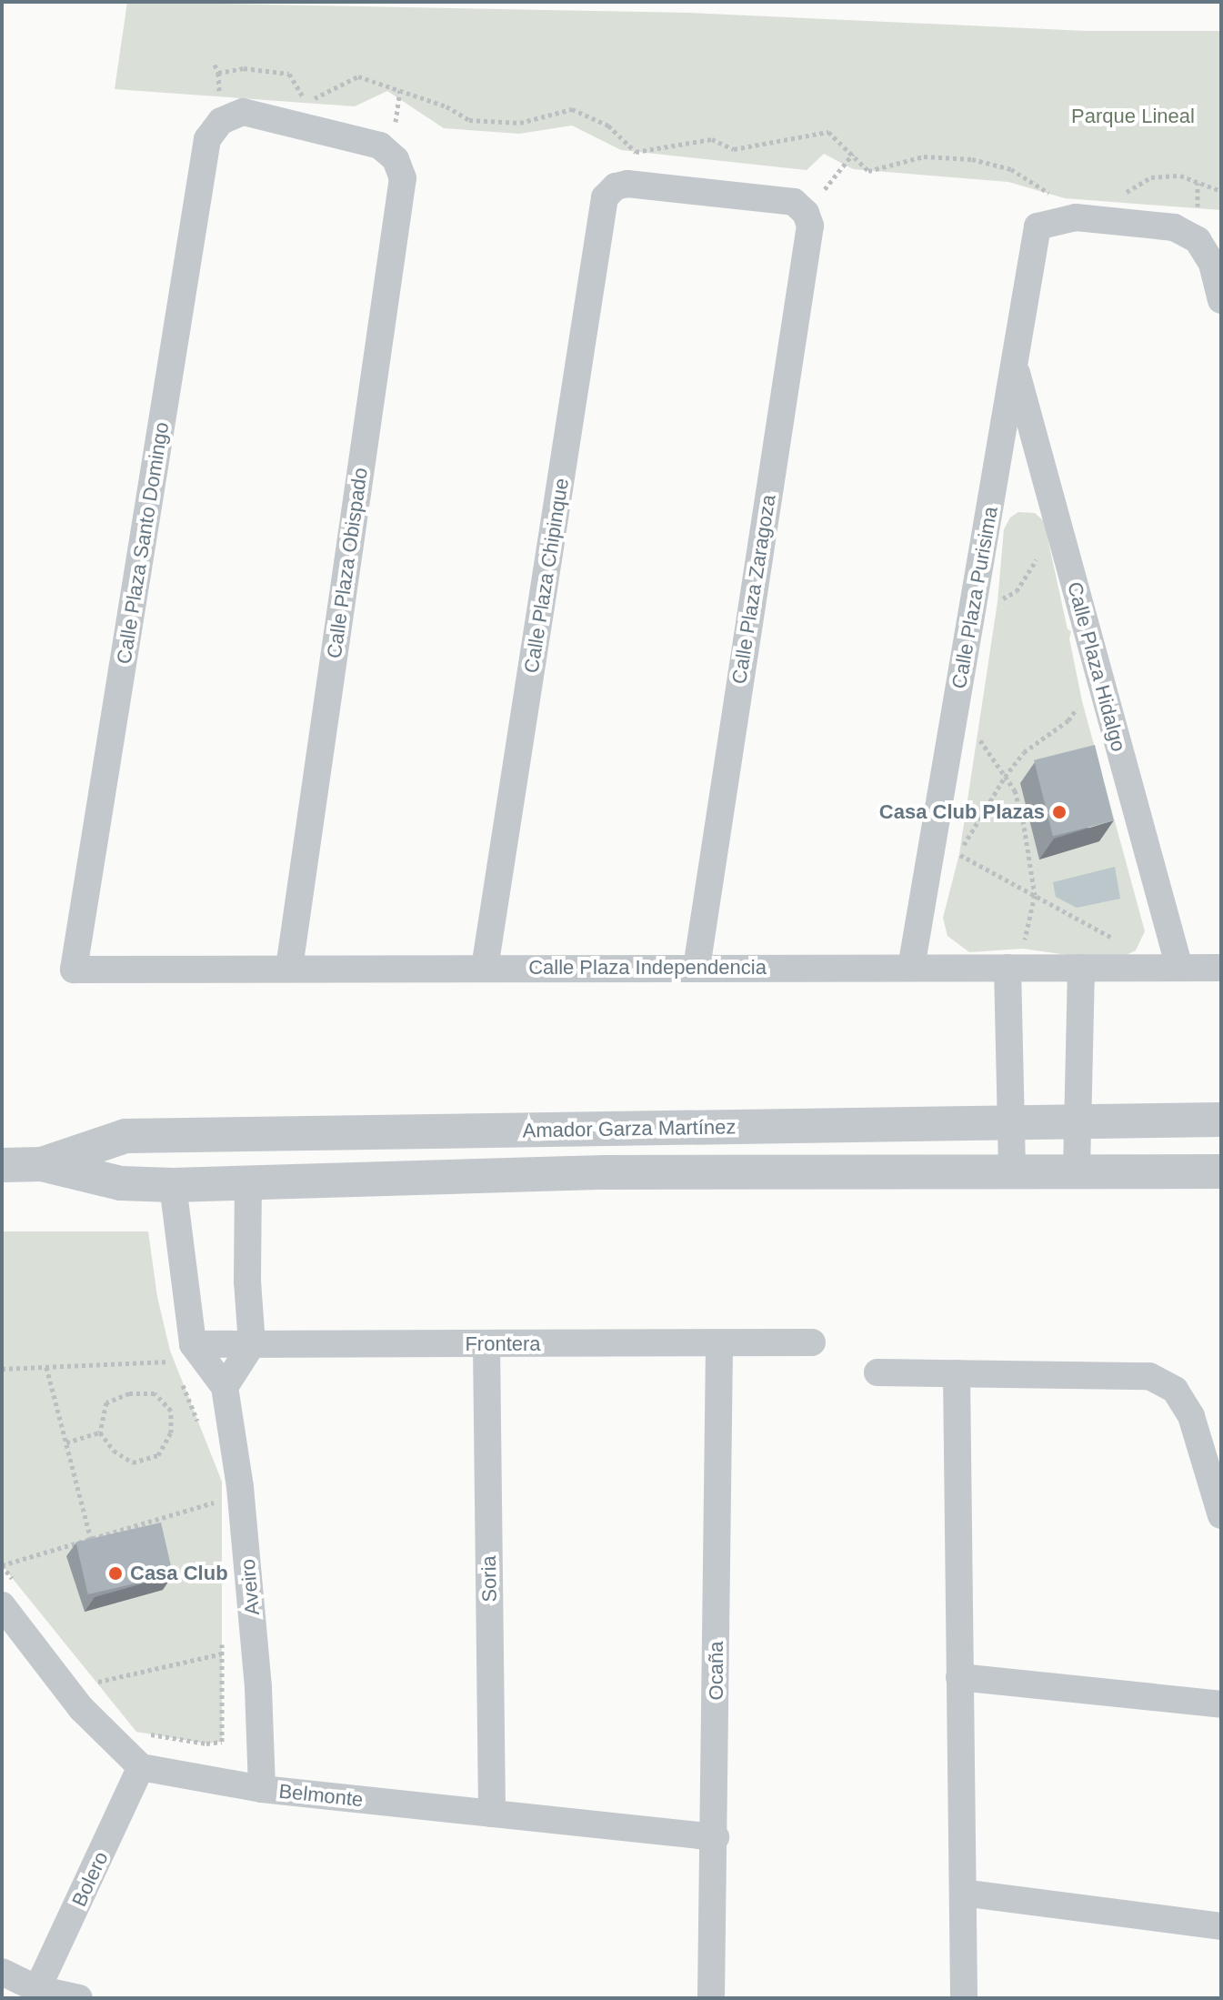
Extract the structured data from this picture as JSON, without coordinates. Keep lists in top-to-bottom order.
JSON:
{
  "streets": {
    "street": [
      "Calle Plaza Santo Domingo",
      "Calle Plaza Obispado",
      "Calle Plaza Chipinque",
      "Calle Plaza Zaragoza",
      "Calle Plaza Purisima",
      "Calle Plaza Hidalgo",
      "Calle Plaza Independencia",
      "Amador Garza Martínez",
      "Frontera",
      "Soria",
      "Aveiro",
      "Ocaña",
      "Belmonte",
      "Bolero"
    ]
  },
  "crossings": [
    ["Calle Plaza Santo Domingo", "Calle Plaza Obispado"],
    ["Calle Plaza Santo Domingo", "Calle Plaza Independencia"],
    ["Calle Plaza Obispado", "Calle Plaza Independencia"],
    ["Calle Plaza Chipinque", "Calle Plaza Zaragoza"],
    ["Calle Plaza Chipinque", "Calle Plaza Independencia"],
    ["Calle Plaza Zaragoza", "Calle Plaza Independencia"],
    ["Calle Plaza Purisima", "Calle Plaza Hidalgo"],
    ["Calle Plaza Purisima", "Calle Plaza Independencia"],
    ["Calle Plaza Hidalgo", "Calle Plaza Independencia"],
    ["Amador Garza Martínez", "Aveiro"],
    ["Frontera", "Soria"],
    ["Frontera", "Aveiro"],
    ["Frontera", "Ocaña"],
    ["Soria", "Belmonte"],
    ["Aveiro", "Belmonte"],
    ["Ocaña", "Belmonte"],
    ["Belmonte", "Bolero"]
  ],
  "parks": ["Parque Lineal"],
  "places": ["Casa Club Plazas", "Casa Club"]
}
